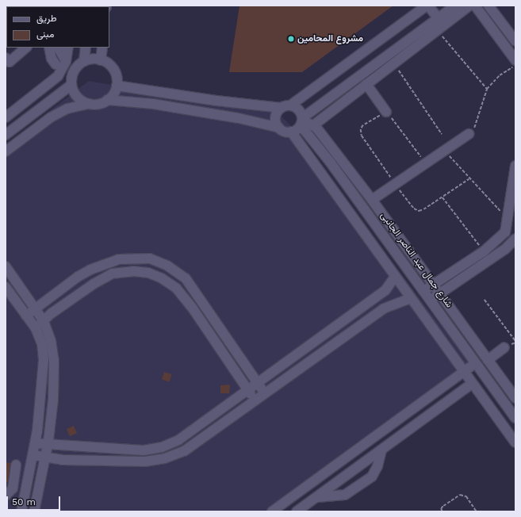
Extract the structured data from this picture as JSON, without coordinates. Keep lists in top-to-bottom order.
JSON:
{
  "streets": {
    "street": ["شارع جمال عبد الناصر الجانبى"]
  },
  "places": ["مشروع المحامين"],
  "legend": ["طريق", "مبنى"],
  "scale_bar": "50 m"
}
